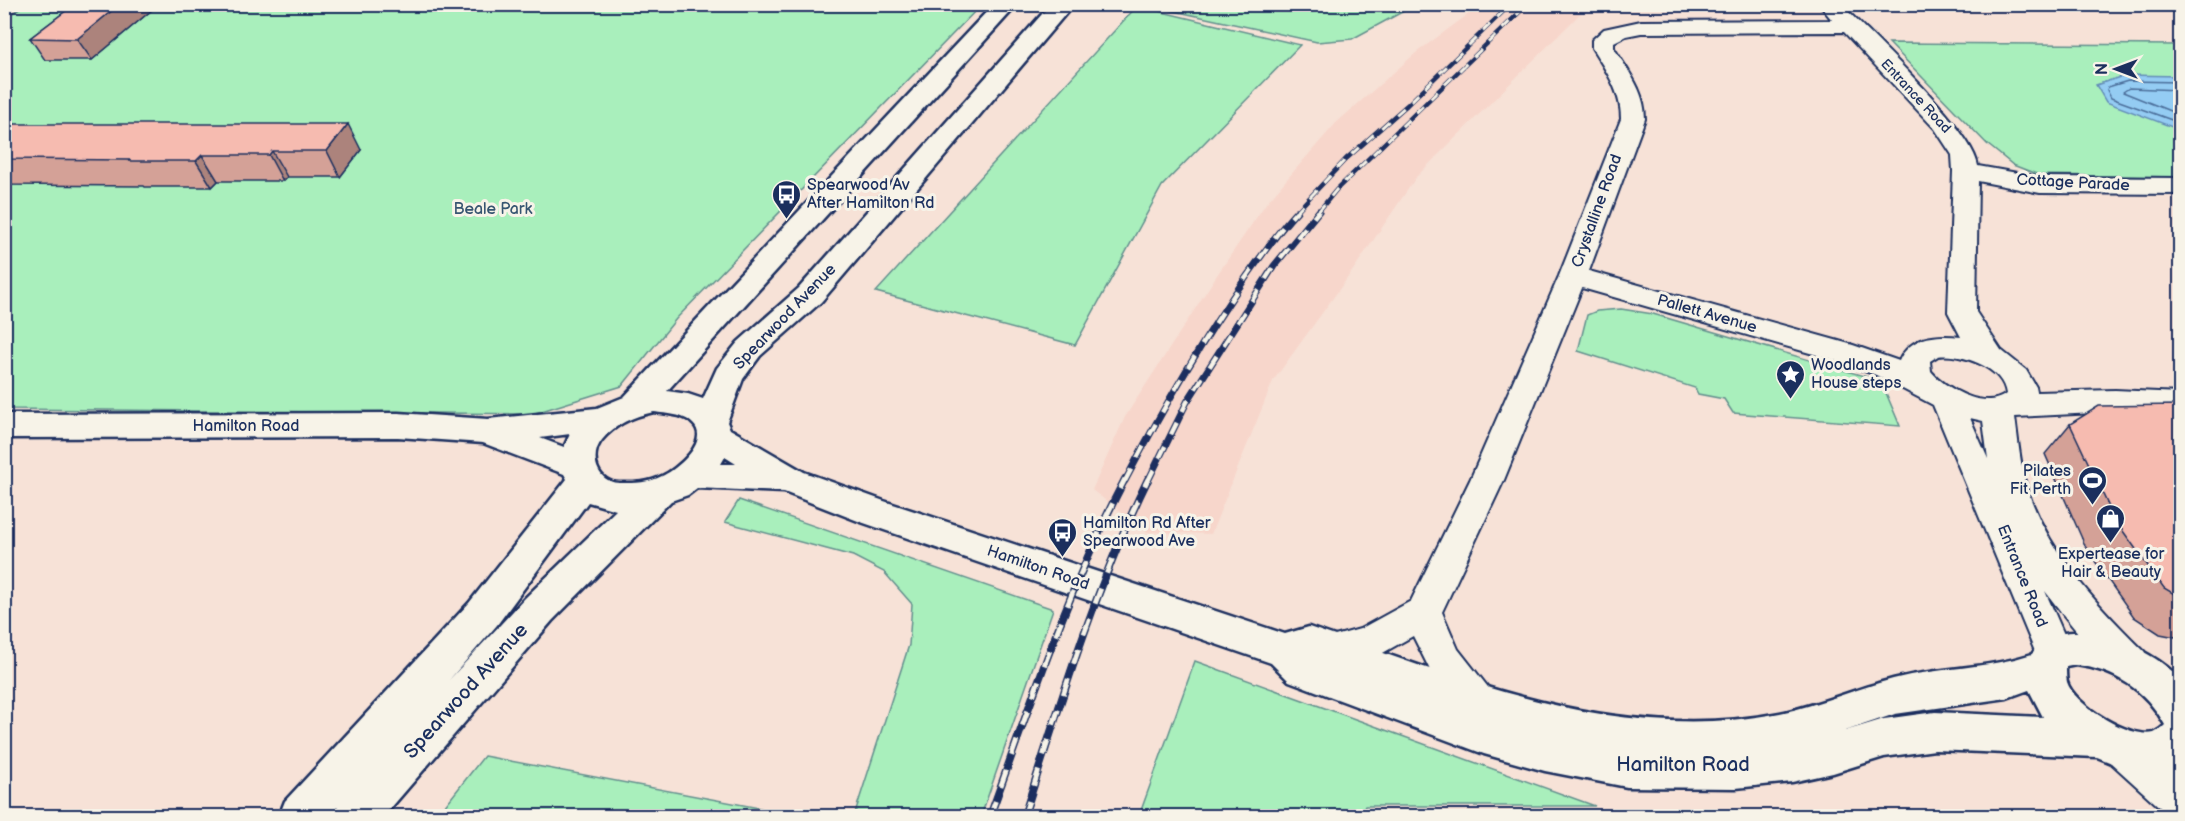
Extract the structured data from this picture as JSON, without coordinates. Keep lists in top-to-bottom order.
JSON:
{
  "streets": {
    "main road": ["Spearwood Avenue", "Hamilton Road"],
    "street": [
      "Entrance Road",
      "Cottage Parade",
      "Crystalline Road",
      "Pallett Avenue"
    ]
  },
  "crossings": [
    ["Entrance Road", "Cottage Parade"],
    ["Entrance Road", "Crystalline Road"],
    ["Entrance Road", "Pallett Avenue"],
    ["Entrance Road", "Hamilton Road"],
    ["Crystalline Road", "Pallett Avenue"],
    ["Spearwood Avenue", "Hamilton Road"]
  ],
  "parks": ["Beale Park"],
  "places": {
    "bus stop": ["Spearwood Av After Hamilton Rd", "Hamilton Rd After Spearwood Ave"],
    "place": ["Woodlands House steps"],
    "sports": ["Pilates Fit Perth"],
    "shop": ["Expertease for Hair & Beauty"]
  },
  "north": "left"
}
